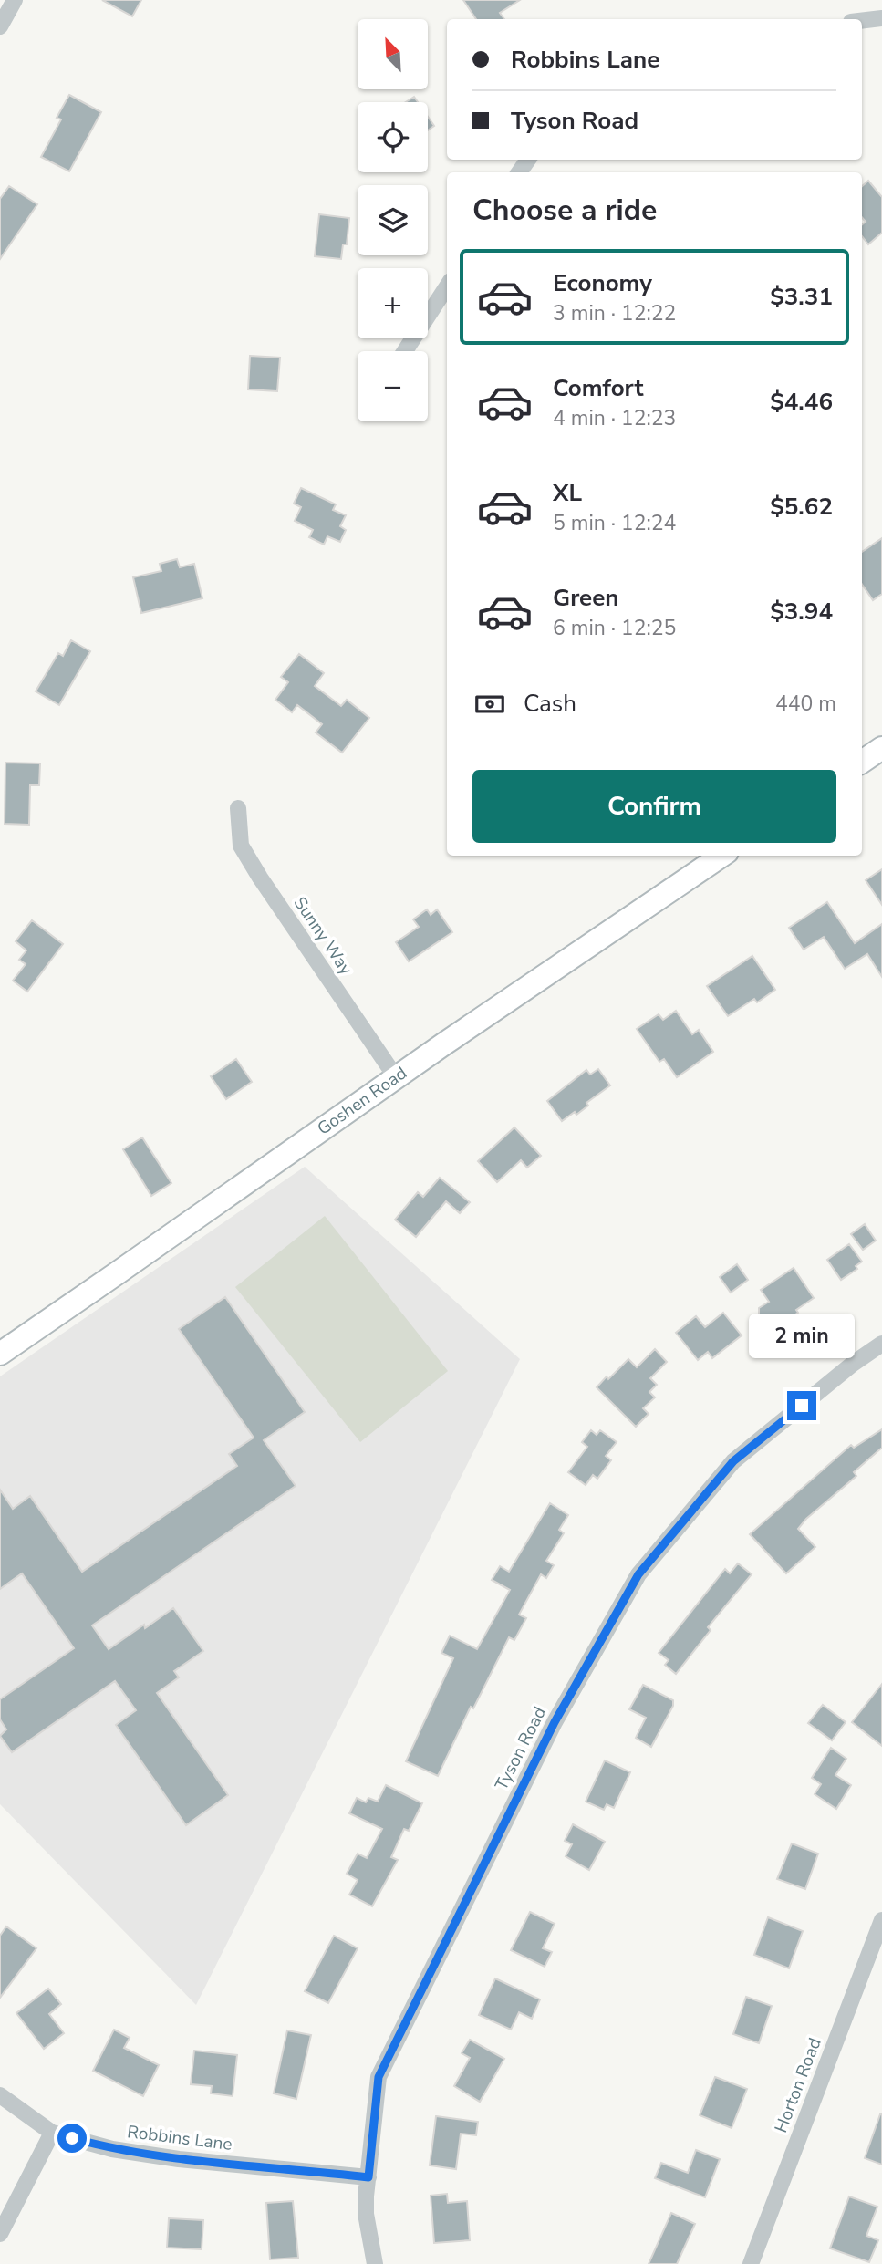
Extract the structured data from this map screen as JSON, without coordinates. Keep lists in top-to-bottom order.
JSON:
{
  "streets": {
    "street": [
      "Sunny Way",
      "Goshen Road",
      "Tyson Road",
      "Horton Road",
      "Robbins Lane"
    ]
  },
  "crossings": [
    ["Sunny Way", "Goshen Road"],
    ["Tyson Road", "Robbins Lane"]
  ],
  "north": "top left",
  "page": {
    "map_buttons": ["+", "−"],
    "banner": ["Robbins Lane", "Tyson Road"],
    "heading": "Choose a ride",
    "list": [
      {
        "name": "Economy",
        "note": "3 min · 12:22",
        "value": "$3.31"
      },
      {
        "name": "Comfort",
        "note": "4 min · 12:23",
        "value": "$4.46"
      },
      {
        "name": "XL",
        "note": "5 min · 12:24",
        "value": "$5.62"
      },
      {
        "name": "Green",
        "note": "6 min · 12:25",
        "value": "$3.94"
      }
    ],
    "pay": ["Cash", "440 m"],
    "buttons": "Confirm",
    "bubble": "2 min"
  }
}
